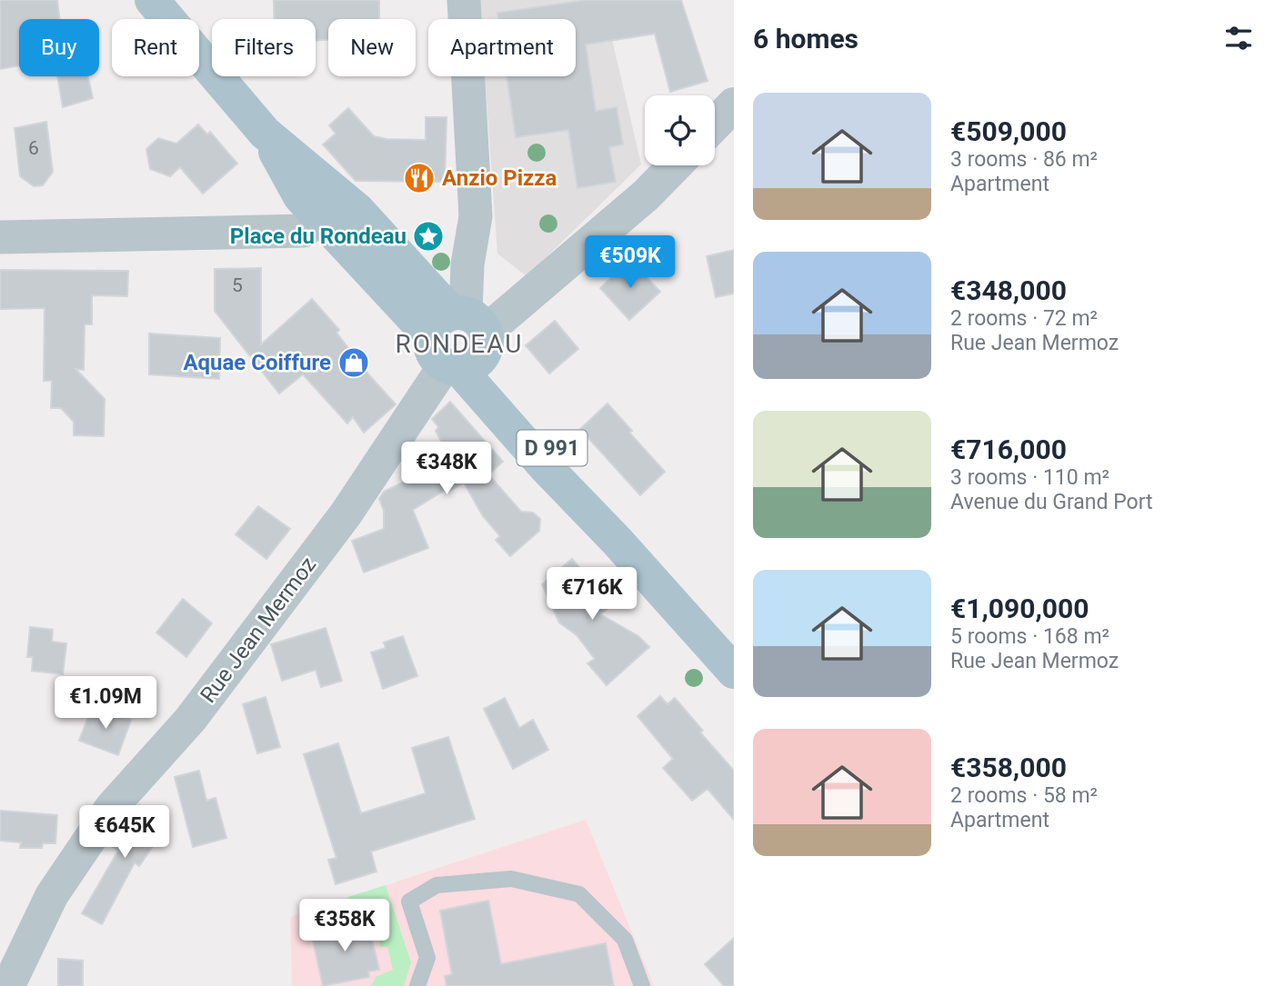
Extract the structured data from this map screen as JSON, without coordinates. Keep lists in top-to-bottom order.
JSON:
{
  "streets": {
    "main road": ["D 991"],
    "street": ["Rue Jean Mermoz"]
  },
  "crossings": [
    ["D 991", "Rue Jean Mermoz"]
  ],
  "districts": ["RONDEAU"],
  "places": {
    "restaurant": ["Anzio Pizza"],
    "place": ["Place du Rondeau"],
    "shop": ["Aquae Coiffure"]
  },
  "house_numbers": ["6", "5"],
  "page": {
    "heading": "6 homes",
    "chip": [
      "Buy",
      "Rent",
      "Filters",
      "New",
      "Apartment"
    ],
    "list": [
      {
        "name": "€509,000",
        "note": "3 rooms · 86 m² · Apartment"
      },
      {
        "name": "€348,000",
        "note": "2 rooms · 72 m² · Rue Jean Mermoz"
      },
      {
        "name": "€716,000",
        "note": "3 rooms · 110 m² · Avenue du Grand Port"
      },
      {
        "name": "€1,090,000",
        "note": "5 rooms · 168 m² · Rue Jean Mermoz"
      },
      {
        "name": "€358,000",
        "note": "2 rooms · 58 m² · Apartment"
      }
    ],
    "price": [
      "€509K",
      "€348K",
      "€716K",
      "€1.09M",
      "€645K",
      "€358K"
    ]
  }
}
